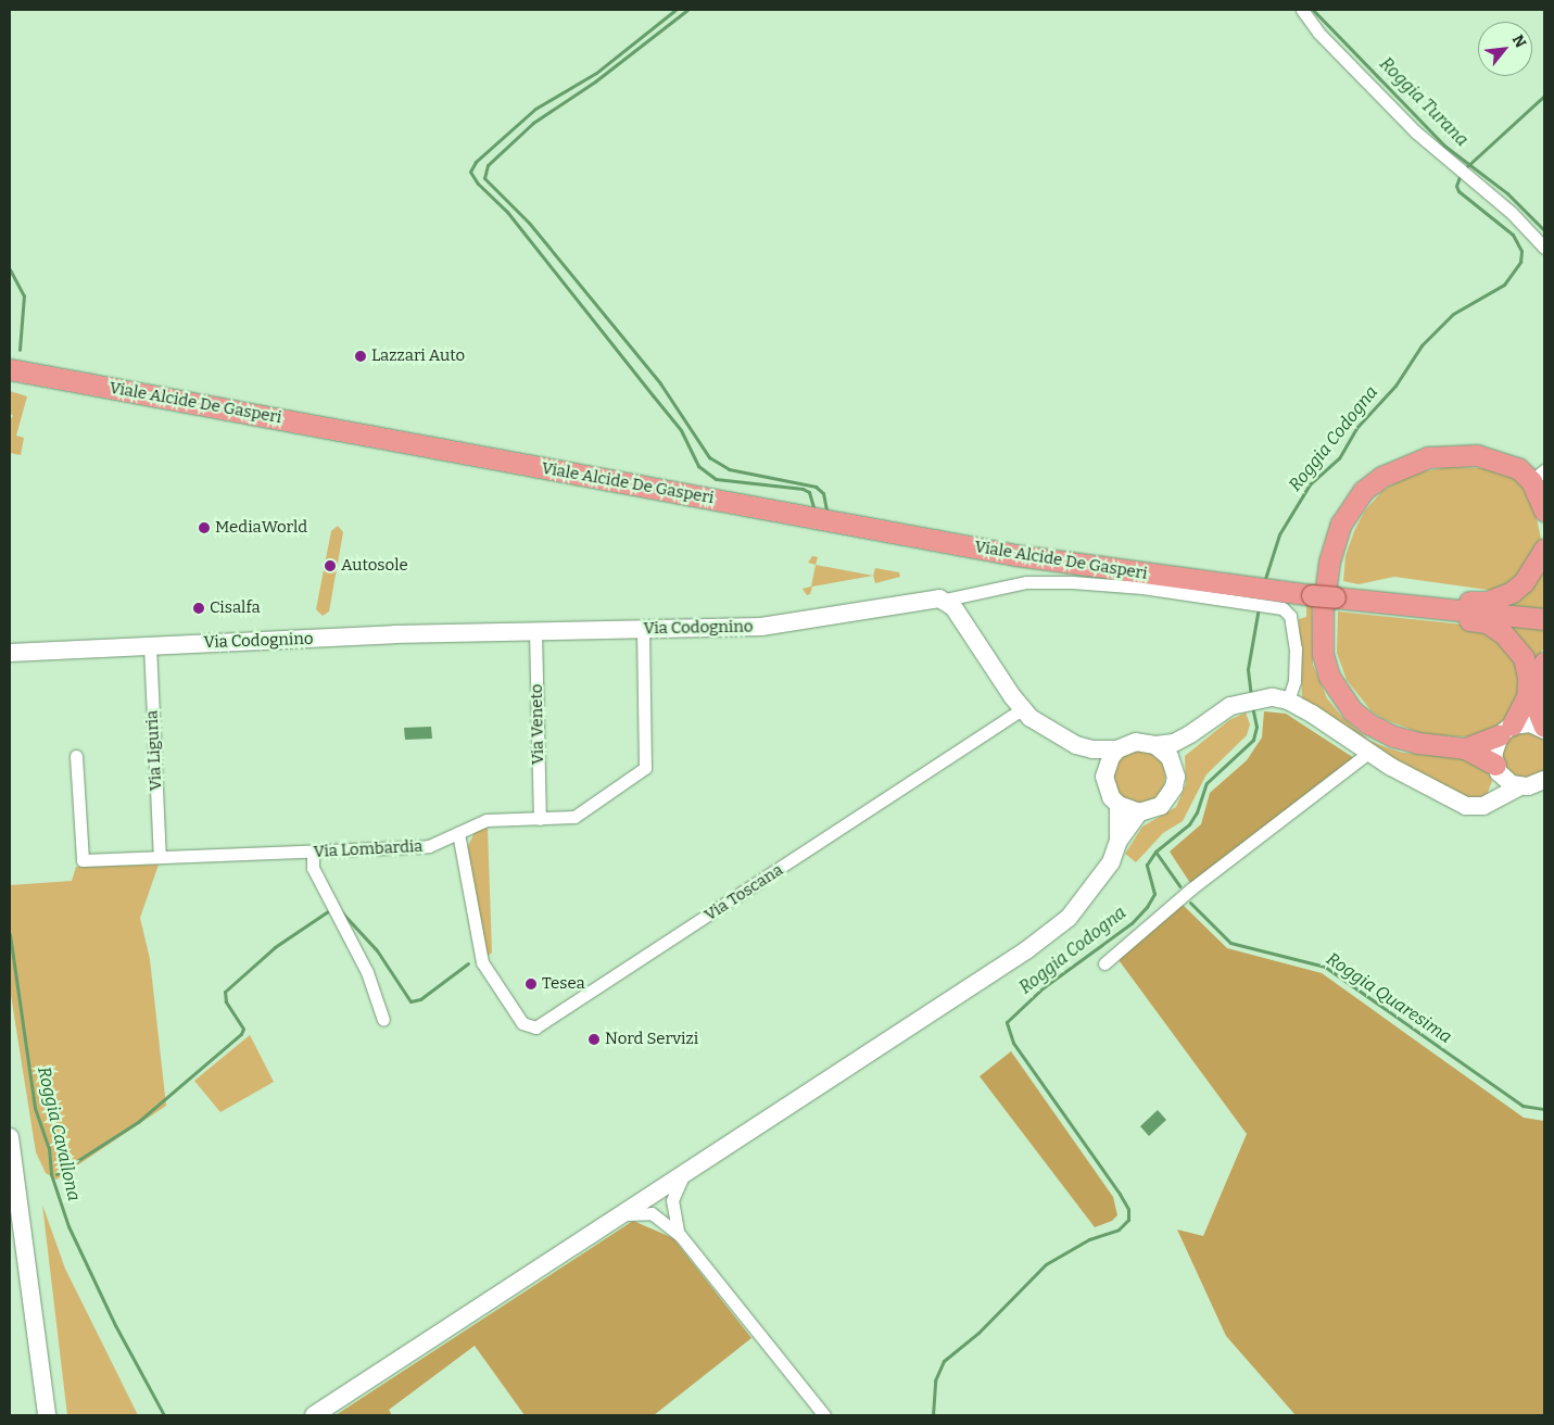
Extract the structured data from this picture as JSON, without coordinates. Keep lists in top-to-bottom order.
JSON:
{
  "streets": {
    "main road": ["Viale Alcide De Gasperi", "Via Codognino"],
    "street": [
      "Via Veneto",
      "Via Liguria",
      "Via Lombardia",
      "Via Toscana"
    ]
  },
  "crossings": [
    ["Viale Alcide De Gasperi", "Via Codognino"],
    ["Via Codognino", "Via Veneto"],
    ["Via Codognino", "Via Liguria"],
    ["Via Codognino", "Via Lombardia"],
    ["Via Veneto", "Via Lombardia"],
    ["Via Liguria", "Via Lombardia"],
    ["Via Lombardia", "Via Toscana"]
  ],
  "water": [
    "Roggia Turana",
    "Roggia Codogna",
    "Roggia Quaresima",
    "Roggia Cavallona"
  ],
  "places": [
    "Lazzari Auto",
    "MediaWorld",
    "Autosole",
    "Cisalfa",
    "Tesea",
    "Nord Servizi"
  ],
  "north": "top right"
}
